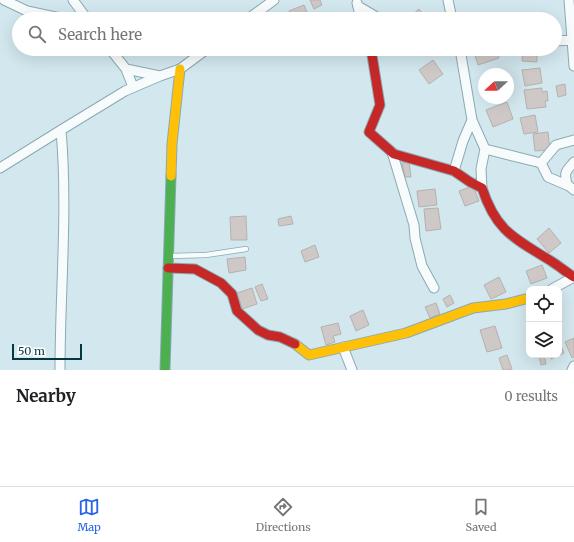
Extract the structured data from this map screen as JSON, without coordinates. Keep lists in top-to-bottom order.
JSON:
{
  "scale_bar": "50 m",
  "north": "left",
  "page": {
    "search": "Search here",
    "scale": "50 m",
    "heading": ["Nearby", "0 results"],
    "nav": ["Map", "Directions", "Saved"]
  }
}
